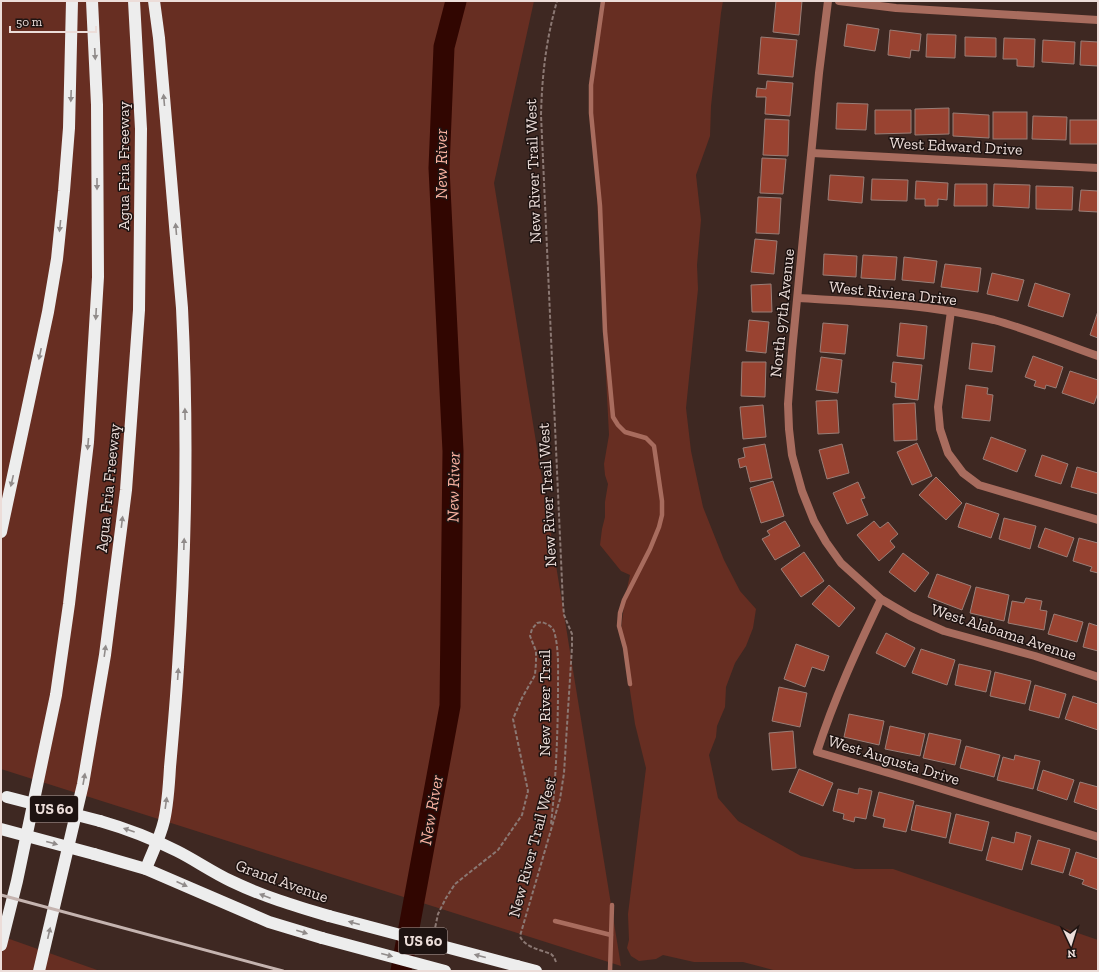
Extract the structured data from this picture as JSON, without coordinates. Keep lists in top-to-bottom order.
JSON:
{
  "streets": {
    "highway": ["Agua Fria Freeway", "US 60", "Grand Avenue"],
    "street": [
      "West Edward Drive",
      "West Riviera Drive",
      "North 97th Avenue",
      "West Alabama Avenue",
      "West Augusta Drive"
    ],
    "path": ["New River Trail West", "New River Trail"]
  },
  "crossings": [
    ["West Edward Drive", "North 97th Avenue"],
    ["New River Trail West", "New River Trail"],
    ["West Riviera Drive", "North 97th Avenue"],
    ["North 97th Avenue", "West Alabama Avenue"],
    ["North 97th Avenue", "West Augusta Drive"],
    ["West Alabama Avenue", "West Augusta Drive"]
  ],
  "water": ["New River"],
  "scale_bar": "50 m",
  "north": "bottom"
}
